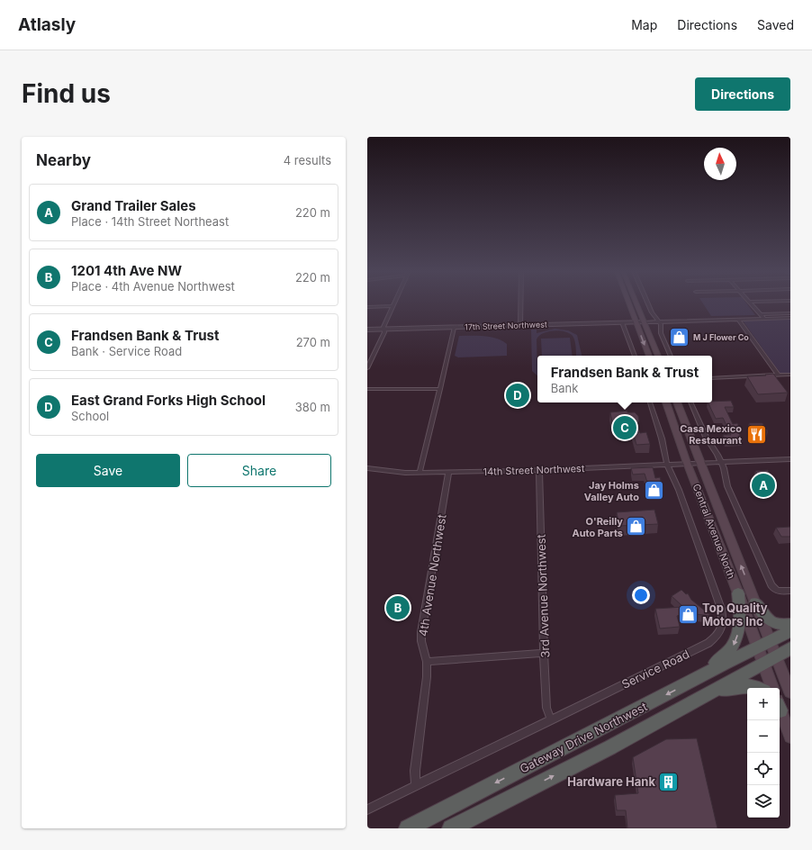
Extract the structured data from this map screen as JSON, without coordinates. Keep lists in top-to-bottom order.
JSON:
{
  "streets": {
    "highway": ["Gateway Drive Northwest"],
    "main road": ["Central Avenue North"],
    "street": [
      "17th Street Northwest",
      "14th Street Northwest",
      "4th Avenue Northwest",
      "3rd Avenue Northwest",
      "Service Road"
    ]
  },
  "crossings": [
    ["14th Street Northwest", "Central Avenue North"],
    ["14th Street Northwest", "4th Avenue Northwest"],
    ["14th Street Northwest", "3rd Avenue Northwest"],
    ["14th Street Northwest", "Service Road"],
    ["Central Avenue North", "Gateway Drive Northwest"],
    ["4th Avenue Northwest", "Service Road"],
    ["3rd Avenue Northwest", "Service Road"]
  ],
  "places": {
    "shop": [
      "M J Flower Co",
      "Jay Holms Valley Auto",
      "O'Reilly Auto Parts",
      "Top Quality Motors Inc"
    ],
    "restaurant": ["Casa Mexico Restaurant"],
    "building": ["Hardware Hank"]
  },
  "north": "top",
  "page": {
    "header": "Atlasly",
    "nav": ["Map", "Directions", "Saved"],
    "buttons": [
      "Directions",
      ["Save", "Share"]
    ],
    "title": "Find us",
    "heading": ["Nearby", "4 results"],
    "list": [
      {
        "mark": "A",
        "name": "Grand Trailer Sales",
        "note": "Place · 14th Street Northeast",
        "value": "220 m"
      },
      {
        "mark": "B",
        "name": "1201 4th Ave NW",
        "note": "Place · 4th Avenue Northwest",
        "value": "220 m"
      },
      {
        "mark": "C",
        "name": "Frandsen Bank & Trust",
        "note": "Bank · Service Road",
        "value": "270 m"
      },
      {
        "mark": "D",
        "name": "East Grand Forks High School",
        "note": "School",
        "value": "380 m"
      }
    ],
    "popup": ["Frandsen Bank & Trust", "Bank"],
    "pins": [
      "D",
      "C",
      "A",
      "B"
    ],
    "map_buttons": ["+", "−"]
  }
}
